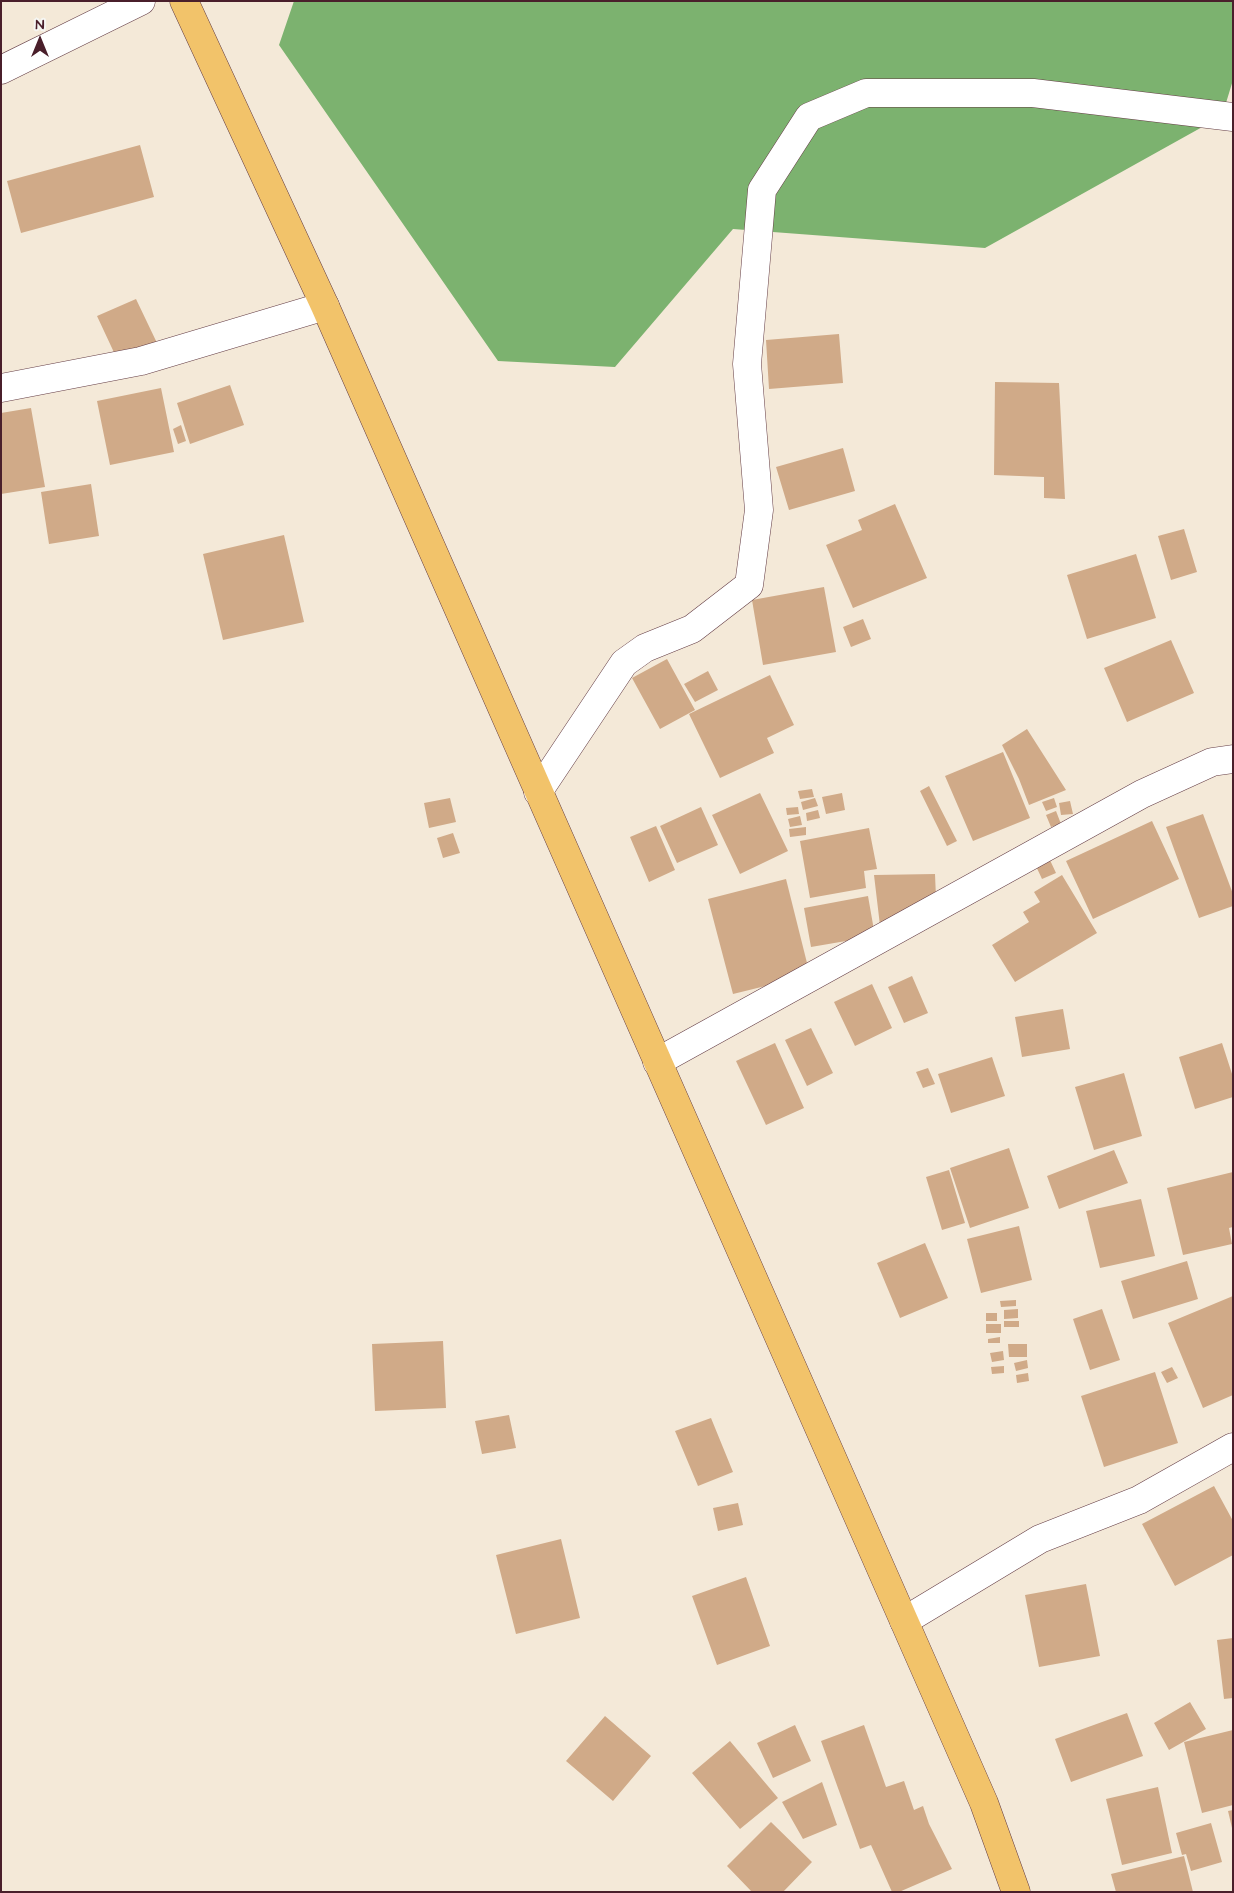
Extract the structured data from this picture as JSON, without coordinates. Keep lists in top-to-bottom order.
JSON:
{
  "north": "top"
}
